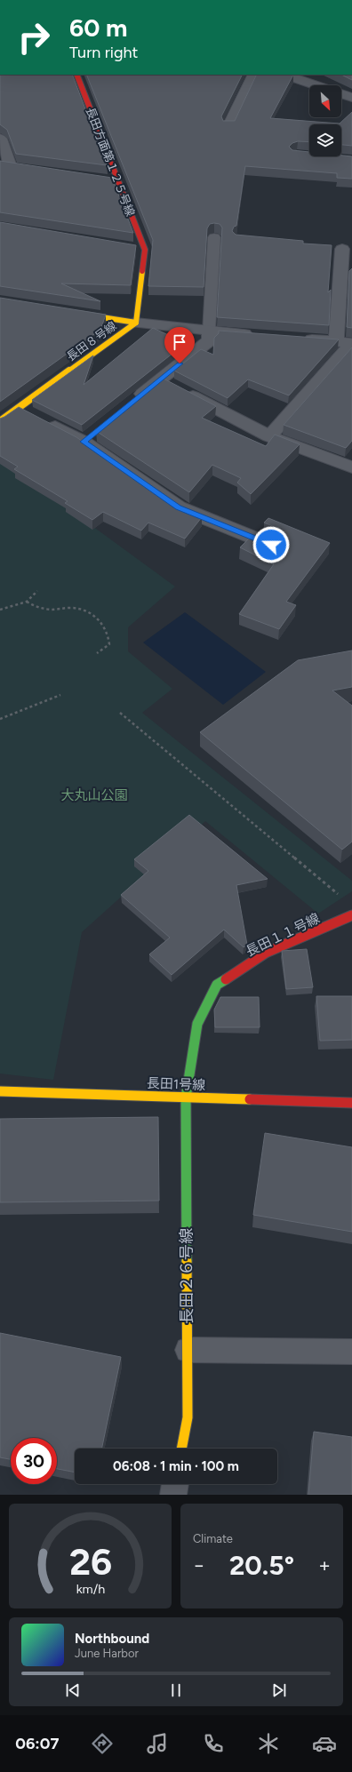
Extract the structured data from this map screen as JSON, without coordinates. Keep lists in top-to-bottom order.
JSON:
{
  "streets": {
    "street": [
      "長田方面第１２５号線",
      "長田８号線",
      "長田１１号線",
      "長田1号線",
      "長田２６号線"
    ]
  },
  "crossings": [
    ["長田方面第１２５号線", "長田８号線"],
    ["長田１１号線", "長田1号線"],
    ["長田１１号線", "長田２６号線"],
    ["長田1号線", "長田２６号線"]
  ],
  "parks": ["大丸山公園"],
  "north": "bottom right",
  "page": {
    "turn": ["60 m", "Turn right"],
    "limit": "30",
    "trip": "06:08 · 1 min · 100 m",
    "tile": "Climate",
    "heat": ["−", "20.5°", "+"],
    "song": ["Northbound", "June Harbor"],
    "tabs": "06:07",
    "gauge": ["26", "km/h"]
  }
}
